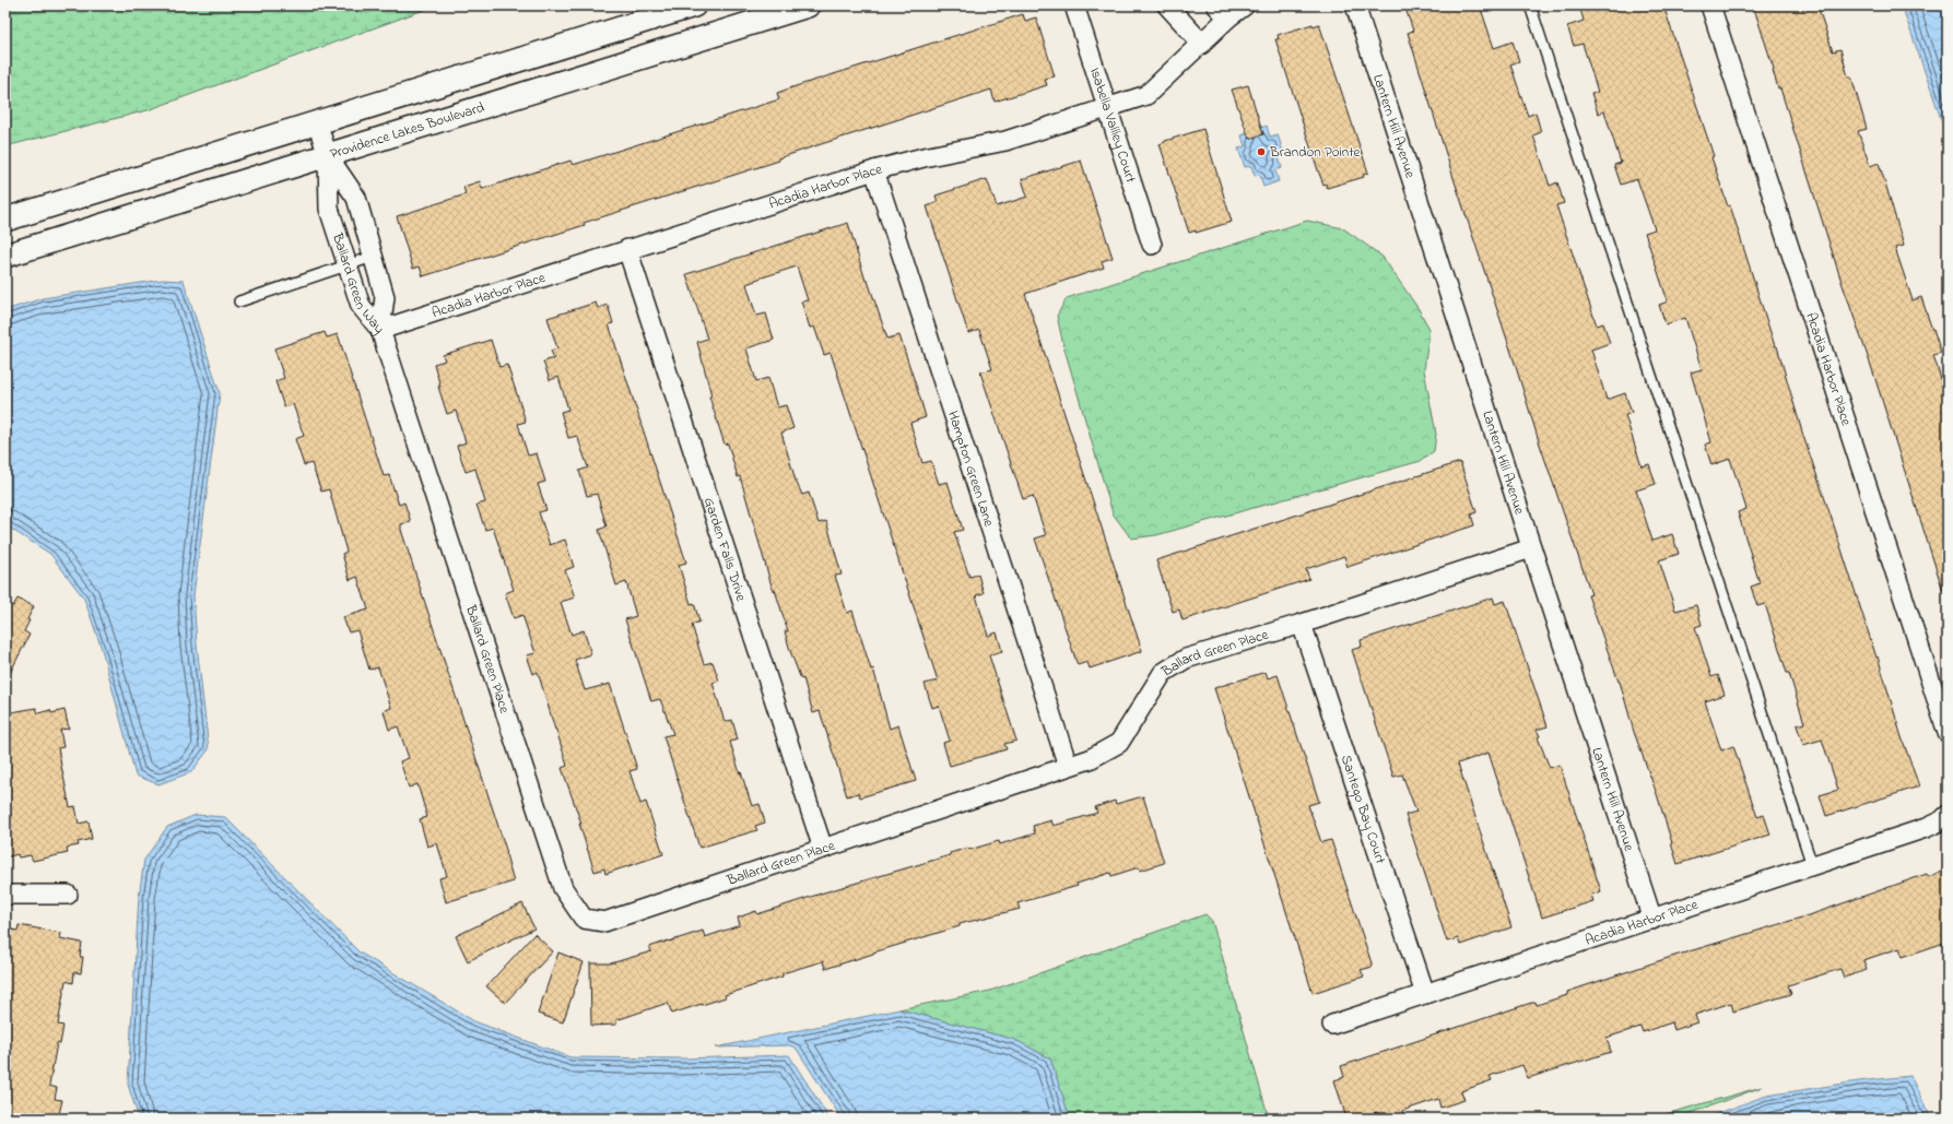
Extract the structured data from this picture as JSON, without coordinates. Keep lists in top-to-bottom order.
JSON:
{
  "streets": {
    "street": [
      "Isabella Vallley Court",
      "Lantern Hill Avenue",
      "Providence Lakes Boulevard",
      "Acadia Harbor Place",
      "Ballard Green Way",
      "Hampton Green Lane",
      "Garden Falls Drive",
      "Ballard Green Place",
      "Santego Bay Court"
    ]
  },
  "crossings": [
    ["Isabella Vallley Court", "Acadia Harbor Place"],
    ["Lantern Hill Avenue", "Acadia Harbor Place"],
    ["Lantern Hill Avenue", "Ballard Green Place"],
    ["Providence Lakes Boulevard", "Ballard Green Way"],
    ["Acadia Harbor Place", "Ballard Green Way"],
    ["Acadia Harbor Place", "Hampton Green Lane"],
    ["Acadia Harbor Place", "Garden Falls Drive"],
    ["Acadia Harbor Place", "Ballard Green Place"],
    ["Acadia Harbor Place", "Santego Bay Court"],
    ["Ballard Green Way", "Ballard Green Place"],
    ["Hampton Green Lane", "Ballard Green Place"],
    ["Garden Falls Drive", "Ballard Green Place"],
    ["Ballard Green Place", "Santego Bay Court"]
  ],
  "places": ["Brandon Pointe"]
}
